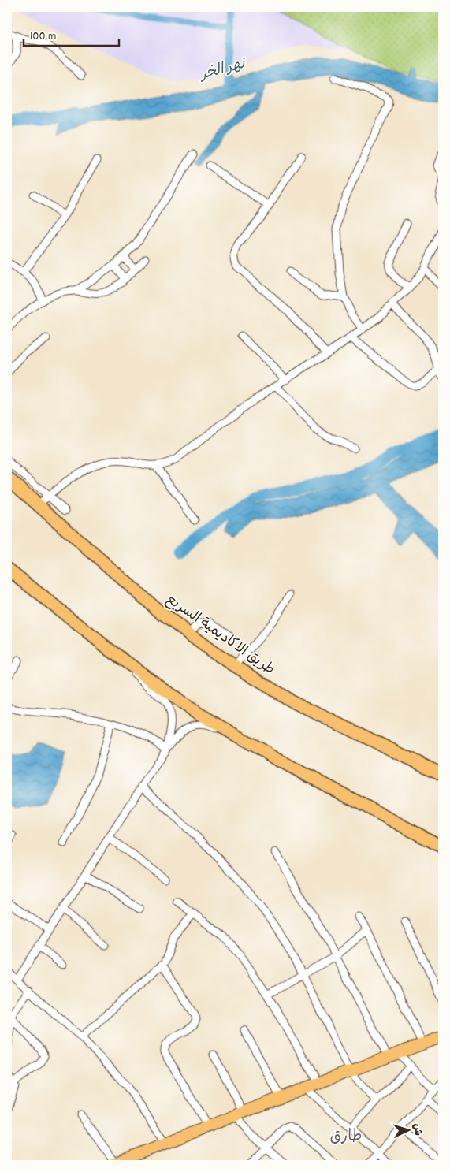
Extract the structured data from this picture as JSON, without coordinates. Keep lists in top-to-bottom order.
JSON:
{
  "streets": {
    "highway": ["طريق الاكاديمية السريع"]
  },
  "districts": ["طارق"],
  "water": ["نهر الخر"],
  "scale_bar": "100 m",
  "north": "right"
}
